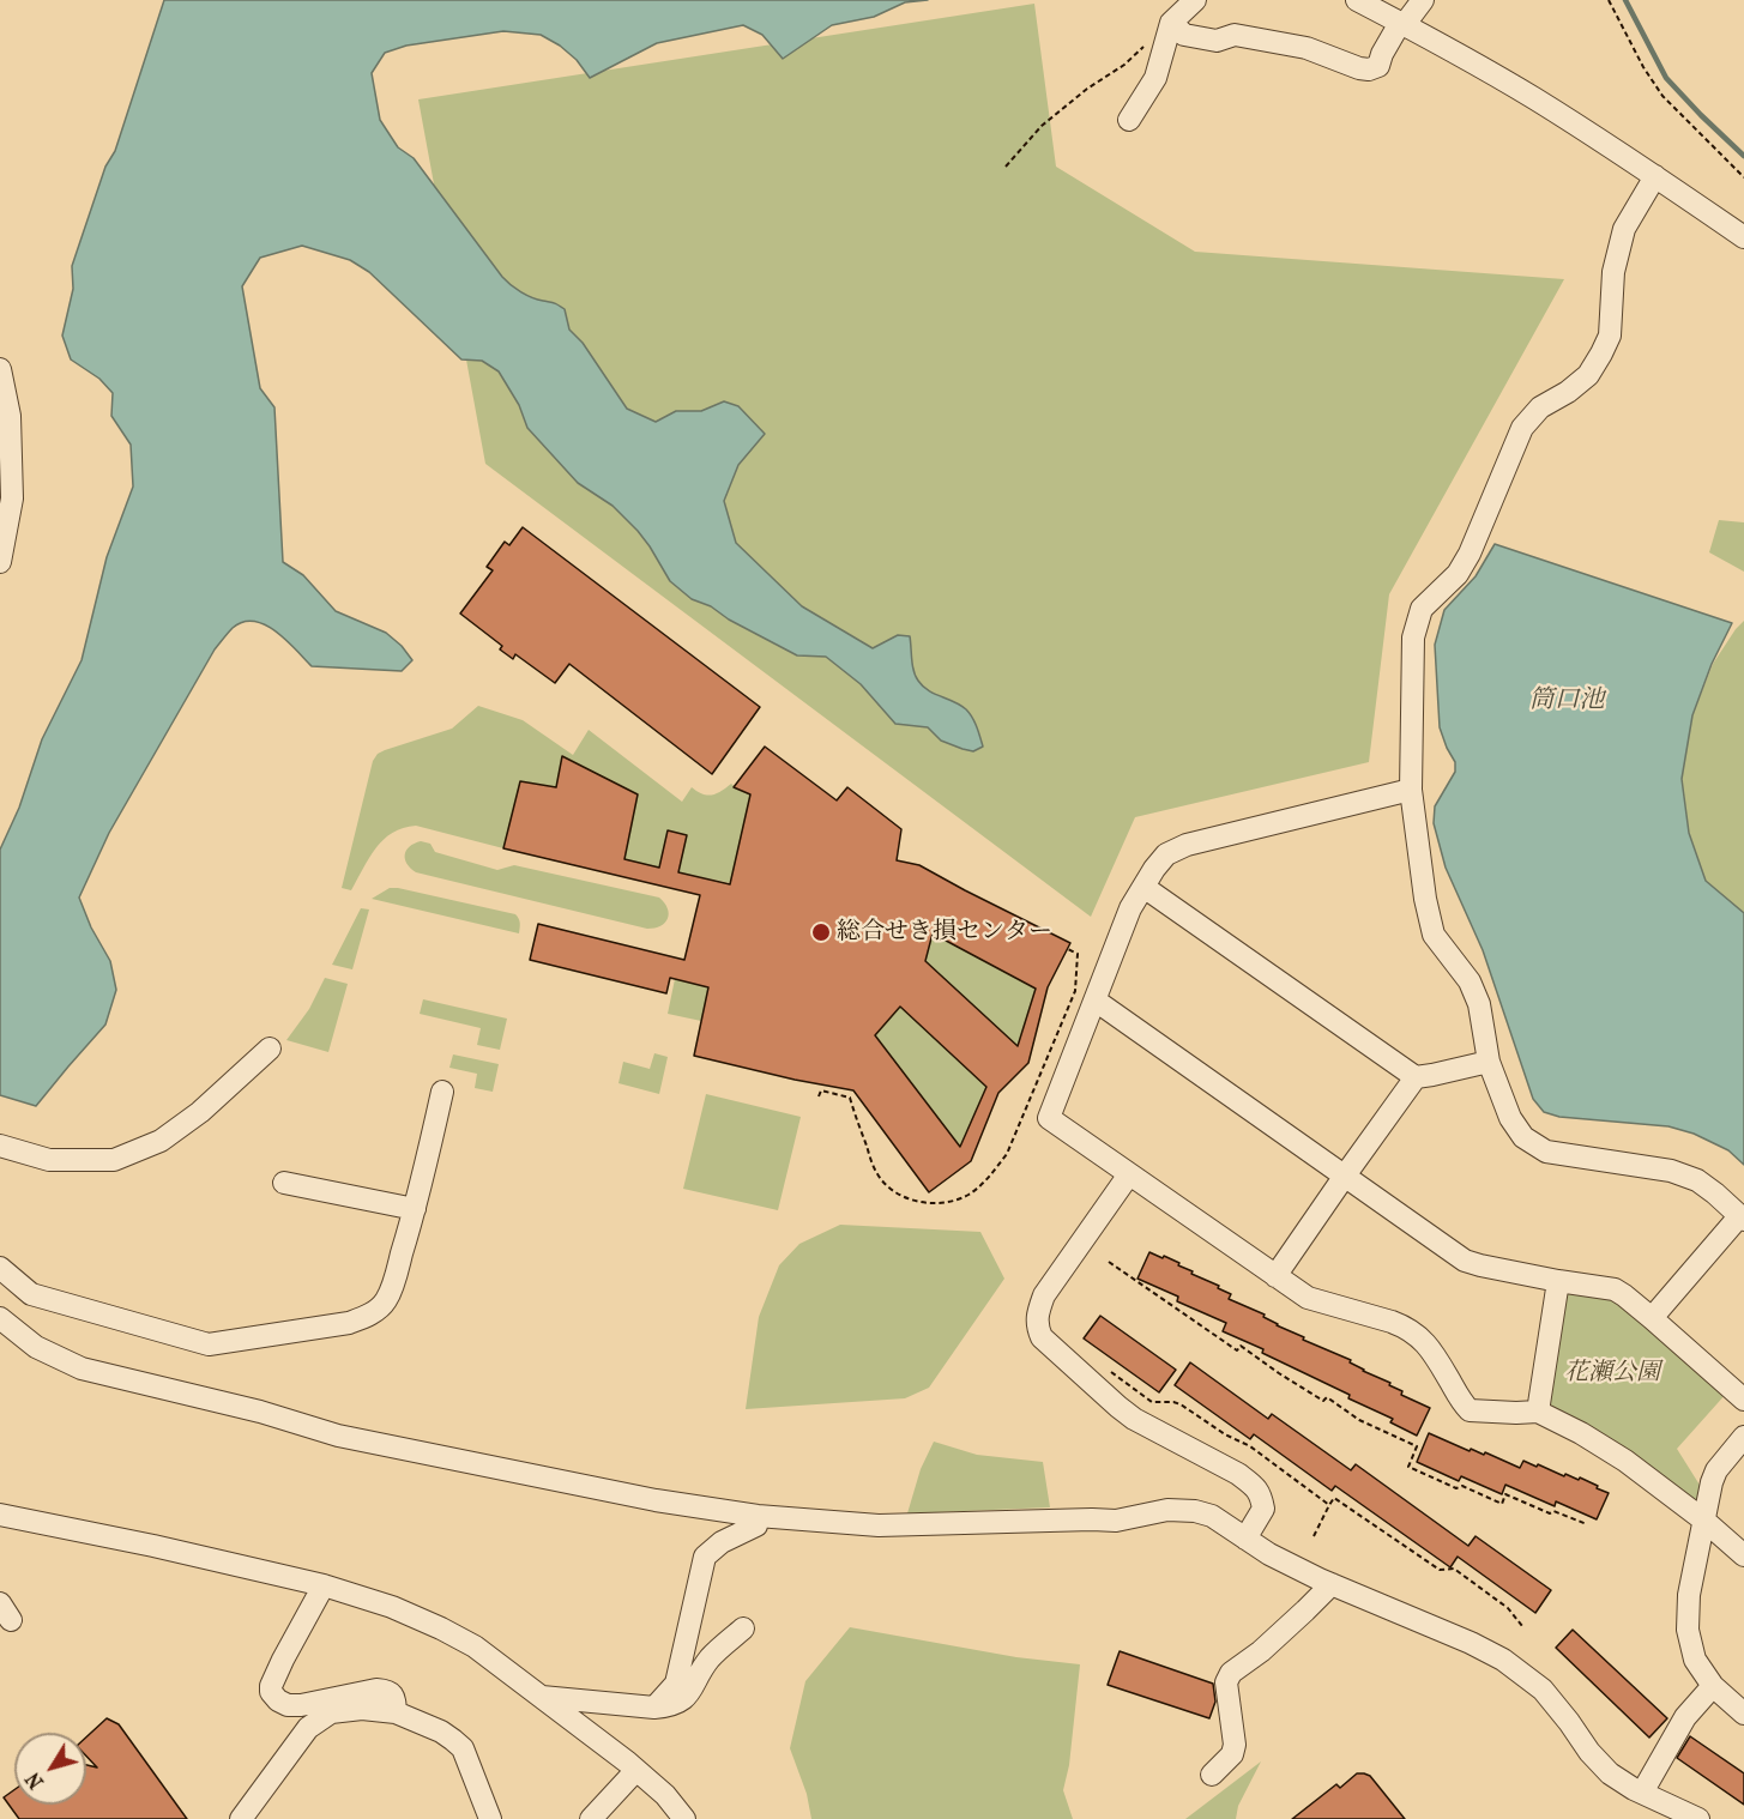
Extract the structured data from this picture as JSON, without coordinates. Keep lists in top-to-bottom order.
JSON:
{
  "water": ["筒口池"],
  "parks": ["花瀬公園"],
  "places": ["総合せき損センター"],
  "north": "bottom left"
}
